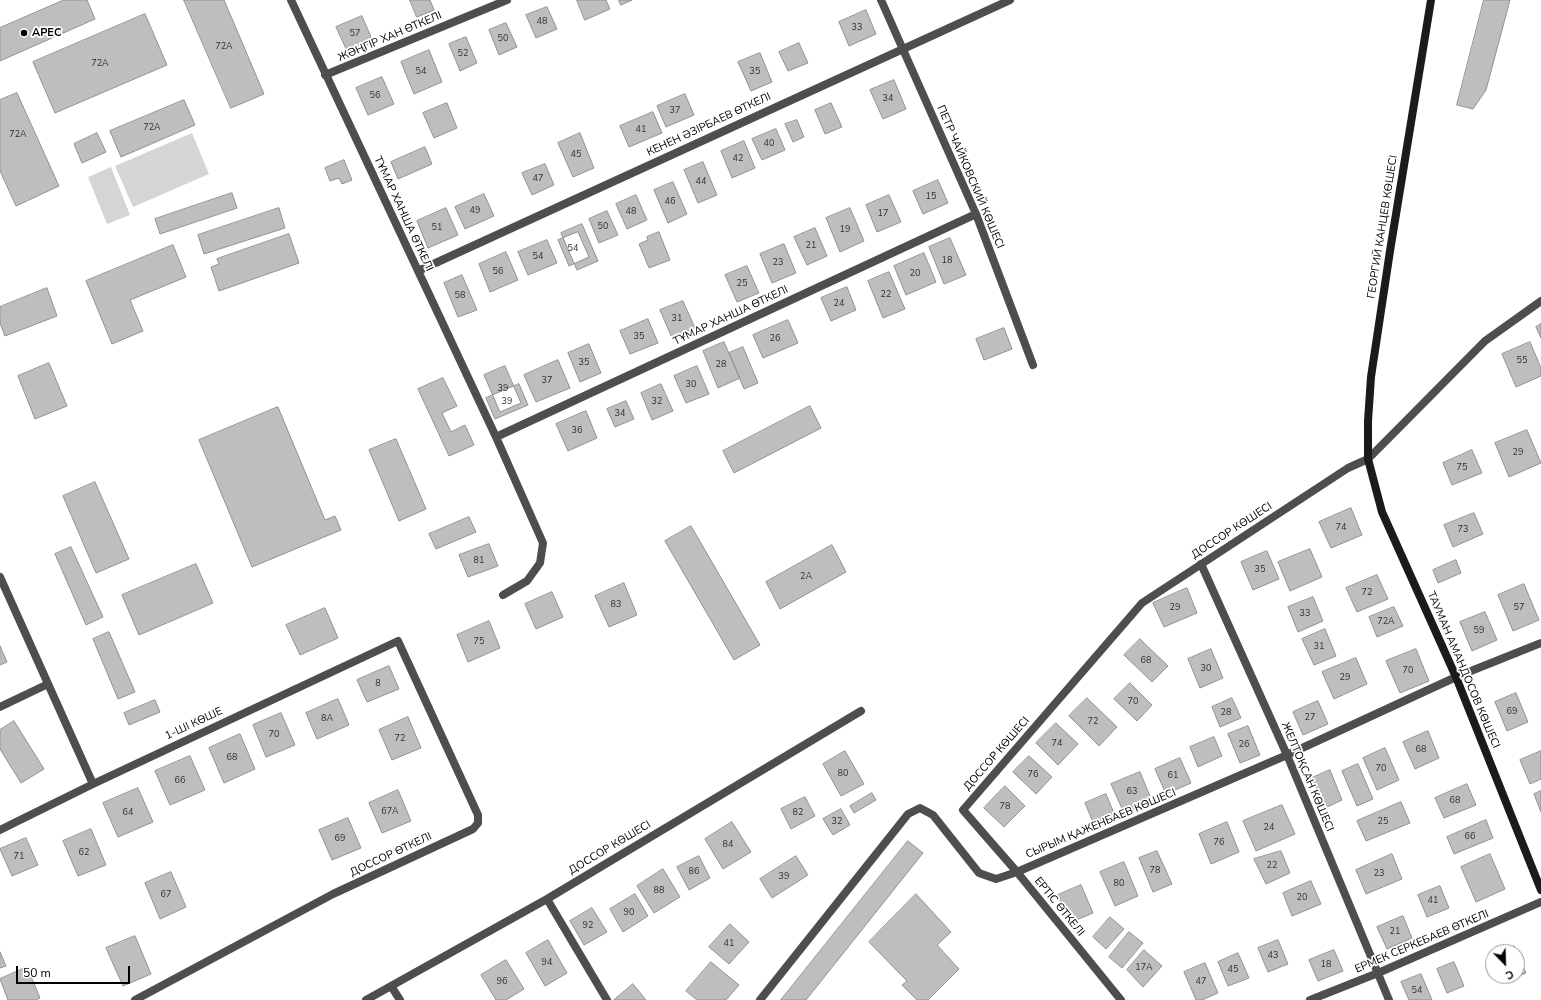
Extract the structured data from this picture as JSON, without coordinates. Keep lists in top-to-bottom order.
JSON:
{
  "streets": {
    "main road": ["ГЕОРГИЙ КАНЦЕВ КӨШЕСІ", "ТАУМАН АМАНДОСОВ КӨШЕСІ"],
    "street": [
      "ЖӘҢГІР ХАН ӨТКЕЛІ",
      "КЕНЕН ӘЗІРБАЕВ ӨТКЕЛІ",
      "ПЕТР ЧАЙКОВСКИЙ КӨШЕСІ",
      "ТҰМАР ХАНША ӨТКЕЛІ",
      "ДОССОР КӨШЕСІ",
      "1-ШІ КӨШЕ",
      "ЖЕЛТОҚСАН КӨШЕСІ",
      "СЫРЫМ ҚАЖЕНБАЕВ КӨШЕСІ",
      "ДОССОР ӨТКЕЛІ",
      "ЕРТІС ӨТКЕЛІ",
      "ЕРМЕК СЕРКЕБАЕВ ӨТКЕЛІ"
    ]
  },
  "crossings": [
    ["ЖӘҢГІР ХАН ӨТКЕЛІ", "ТҰМАР ХАНША ӨТКЕЛІ"],
    ["КЕНЕН ӘЗІРБАЕВ ӨТКЕЛІ", "ПЕТР ЧАЙКОВСКИЙ КӨШЕСІ"],
    ["КЕНЕН ӘЗІРБАЕВ ӨТКЕЛІ", "ТҰМАР ХАНША ӨТКЕЛІ"],
    ["ПЕТР ЧАЙКОВСКИЙ КӨШЕСІ", "ТҰМАР ХАНША ӨТКЕЛІ"],
    ["ГЕОРГИЙ КАНЦЕВ КӨШЕСІ", "ДОССОР КӨШЕСІ"],
    ["ГЕОРГИЙ КАНЦЕВ КӨШЕСІ", "ТАУМАН АМАНДОСОВ КӨШЕСІ"],
    ["ДОССОР КӨШЕСІ", "ТАУМАН АМАНДОСОВ КӨШЕСІ"],
    ["ДОССОР КӨШЕСІ", "ЖЕЛТОҚСАН КӨШЕСІ"],
    ["ДОССОР КӨШЕСІ", "ЕРТІС ӨТКЕЛІ"],
    ["ТАУМАН АМАНДОСОВ КӨШЕСІ", "СЫРЫМ ҚАЖЕНБАЕВ КӨШЕСІ"],
    ["1-ШІ КӨШЕ", "ДОССОР ӨТКЕЛІ"],
    ["ЖЕЛТОҚСАН КӨШЕСІ", "СЫРЫМ ҚАЖЕНБАЕВ КӨШЕСІ"],
    ["ЖЕЛТОҚСАН КӨШЕСІ", "ЕРМЕК СЕРКЕБАЕВ ӨТКЕЛІ"],
    ["СЫРЫМ ҚАЖЕНБАЕВ КӨШЕСІ", "ЕРТІС ӨТКЕЛІ"]
  ],
  "places": ["APEC"],
  "house_numbers": [
    "48",
    "33",
    "57",
    "50",
    "72А",
    "52",
    "72А",
    "54",
    "35",
    "56",
    "34",
    "37",
    "72А",
    "41",
    "72А",
    "40",
    "45",
    "42",
    "47",
    "44",
    "15",
    "46",
    "49",
    "48",
    "17",
    "50",
    "51",
    "19",
    "21",
    "54",
    "54",
    "18",
    "23",
    "56",
    "20",
    "25",
    "22",
    "58",
    "24",
    "31",
    "35",
    "26",
    "55",
    "35",
    "28",
    "37",
    "30",
    "39",
    "39",
    "32",
    "34",
    "36",
    "29",
    "75",
    "74",
    "73",
    "81",
    "35",
    "2А",
    "72",
    "83",
    "29",
    "57",
    "33",
    "72А",
    "59",
    "75",
    "31",
    "68",
    "30",
    "70",
    "29",
    "8",
    "70",
    "69",
    "28",
    "27",
    "8А",
    "72",
    "70",
    "72",
    "74",
    "26",
    "68",
    "68",
    "70",
    "80",
    "76",
    "61",
    "66",
    "63",
    "68",
    "78",
    "67А",
    "64",
    "82",
    "32",
    "25",
    "24",
    "66",
    "69",
    "76",
    "84",
    "62",
    "71",
    "22",
    "78",
    "86",
    "23",
    "39",
    "80",
    "88",
    "67",
    "20",
    "41",
    "90",
    "92",
    "21",
    "41",
    "43",
    "94",
    "18",
    "17А",
    "45",
    "96",
    "47",
    "54"
  ],
  "scale_bar": "50 m",
  "north": "bottom right"
}
